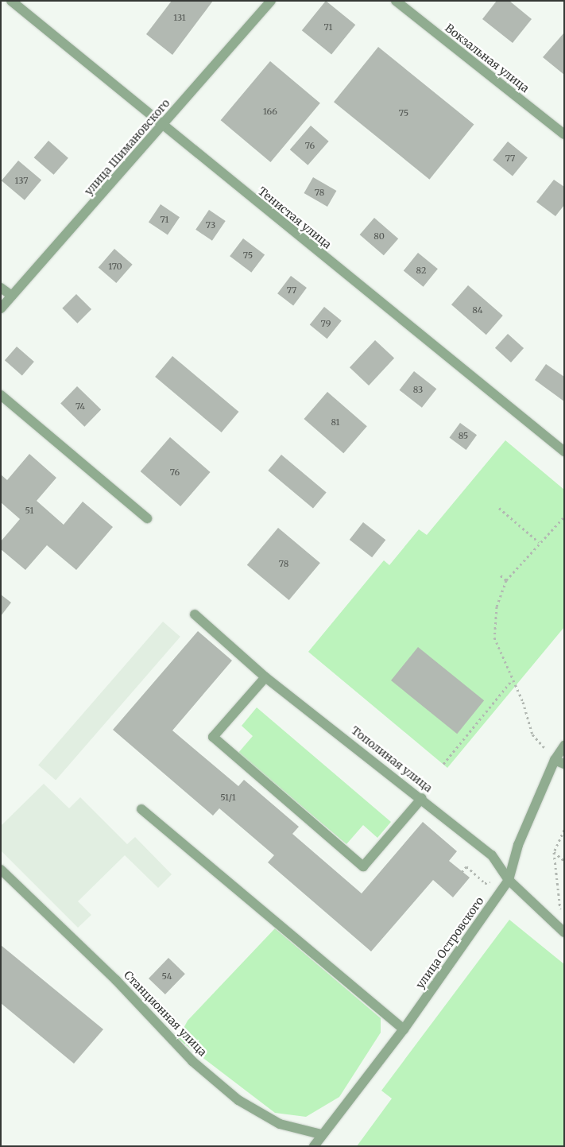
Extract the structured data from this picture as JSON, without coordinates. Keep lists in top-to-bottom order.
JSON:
{
  "streets": {
    "street": [
      "Вокзальная улица",
      "улица Шимановского",
      "Тенистая улица",
      "Тополиная улица",
      "улица Островского",
      "Станционная улица"
    ]
  },
  "crossings": [
    ["улица Шимановского", "Тенистая улица"],
    ["Тополиная улица", "улица Островского"],
    ["улица Островского", "Станционная улица"]
  ],
  "house_numbers": [
    "131",
    "71",
    "166",
    "75",
    "76",
    "77",
    "137",
    "78",
    "71",
    "73",
    "80",
    "75",
    "170",
    "82",
    "77",
    "84",
    "79",
    "83",
    "74",
    "81",
    "85",
    "76",
    "51",
    "78",
    "51/1",
    "54"
  ]
}
